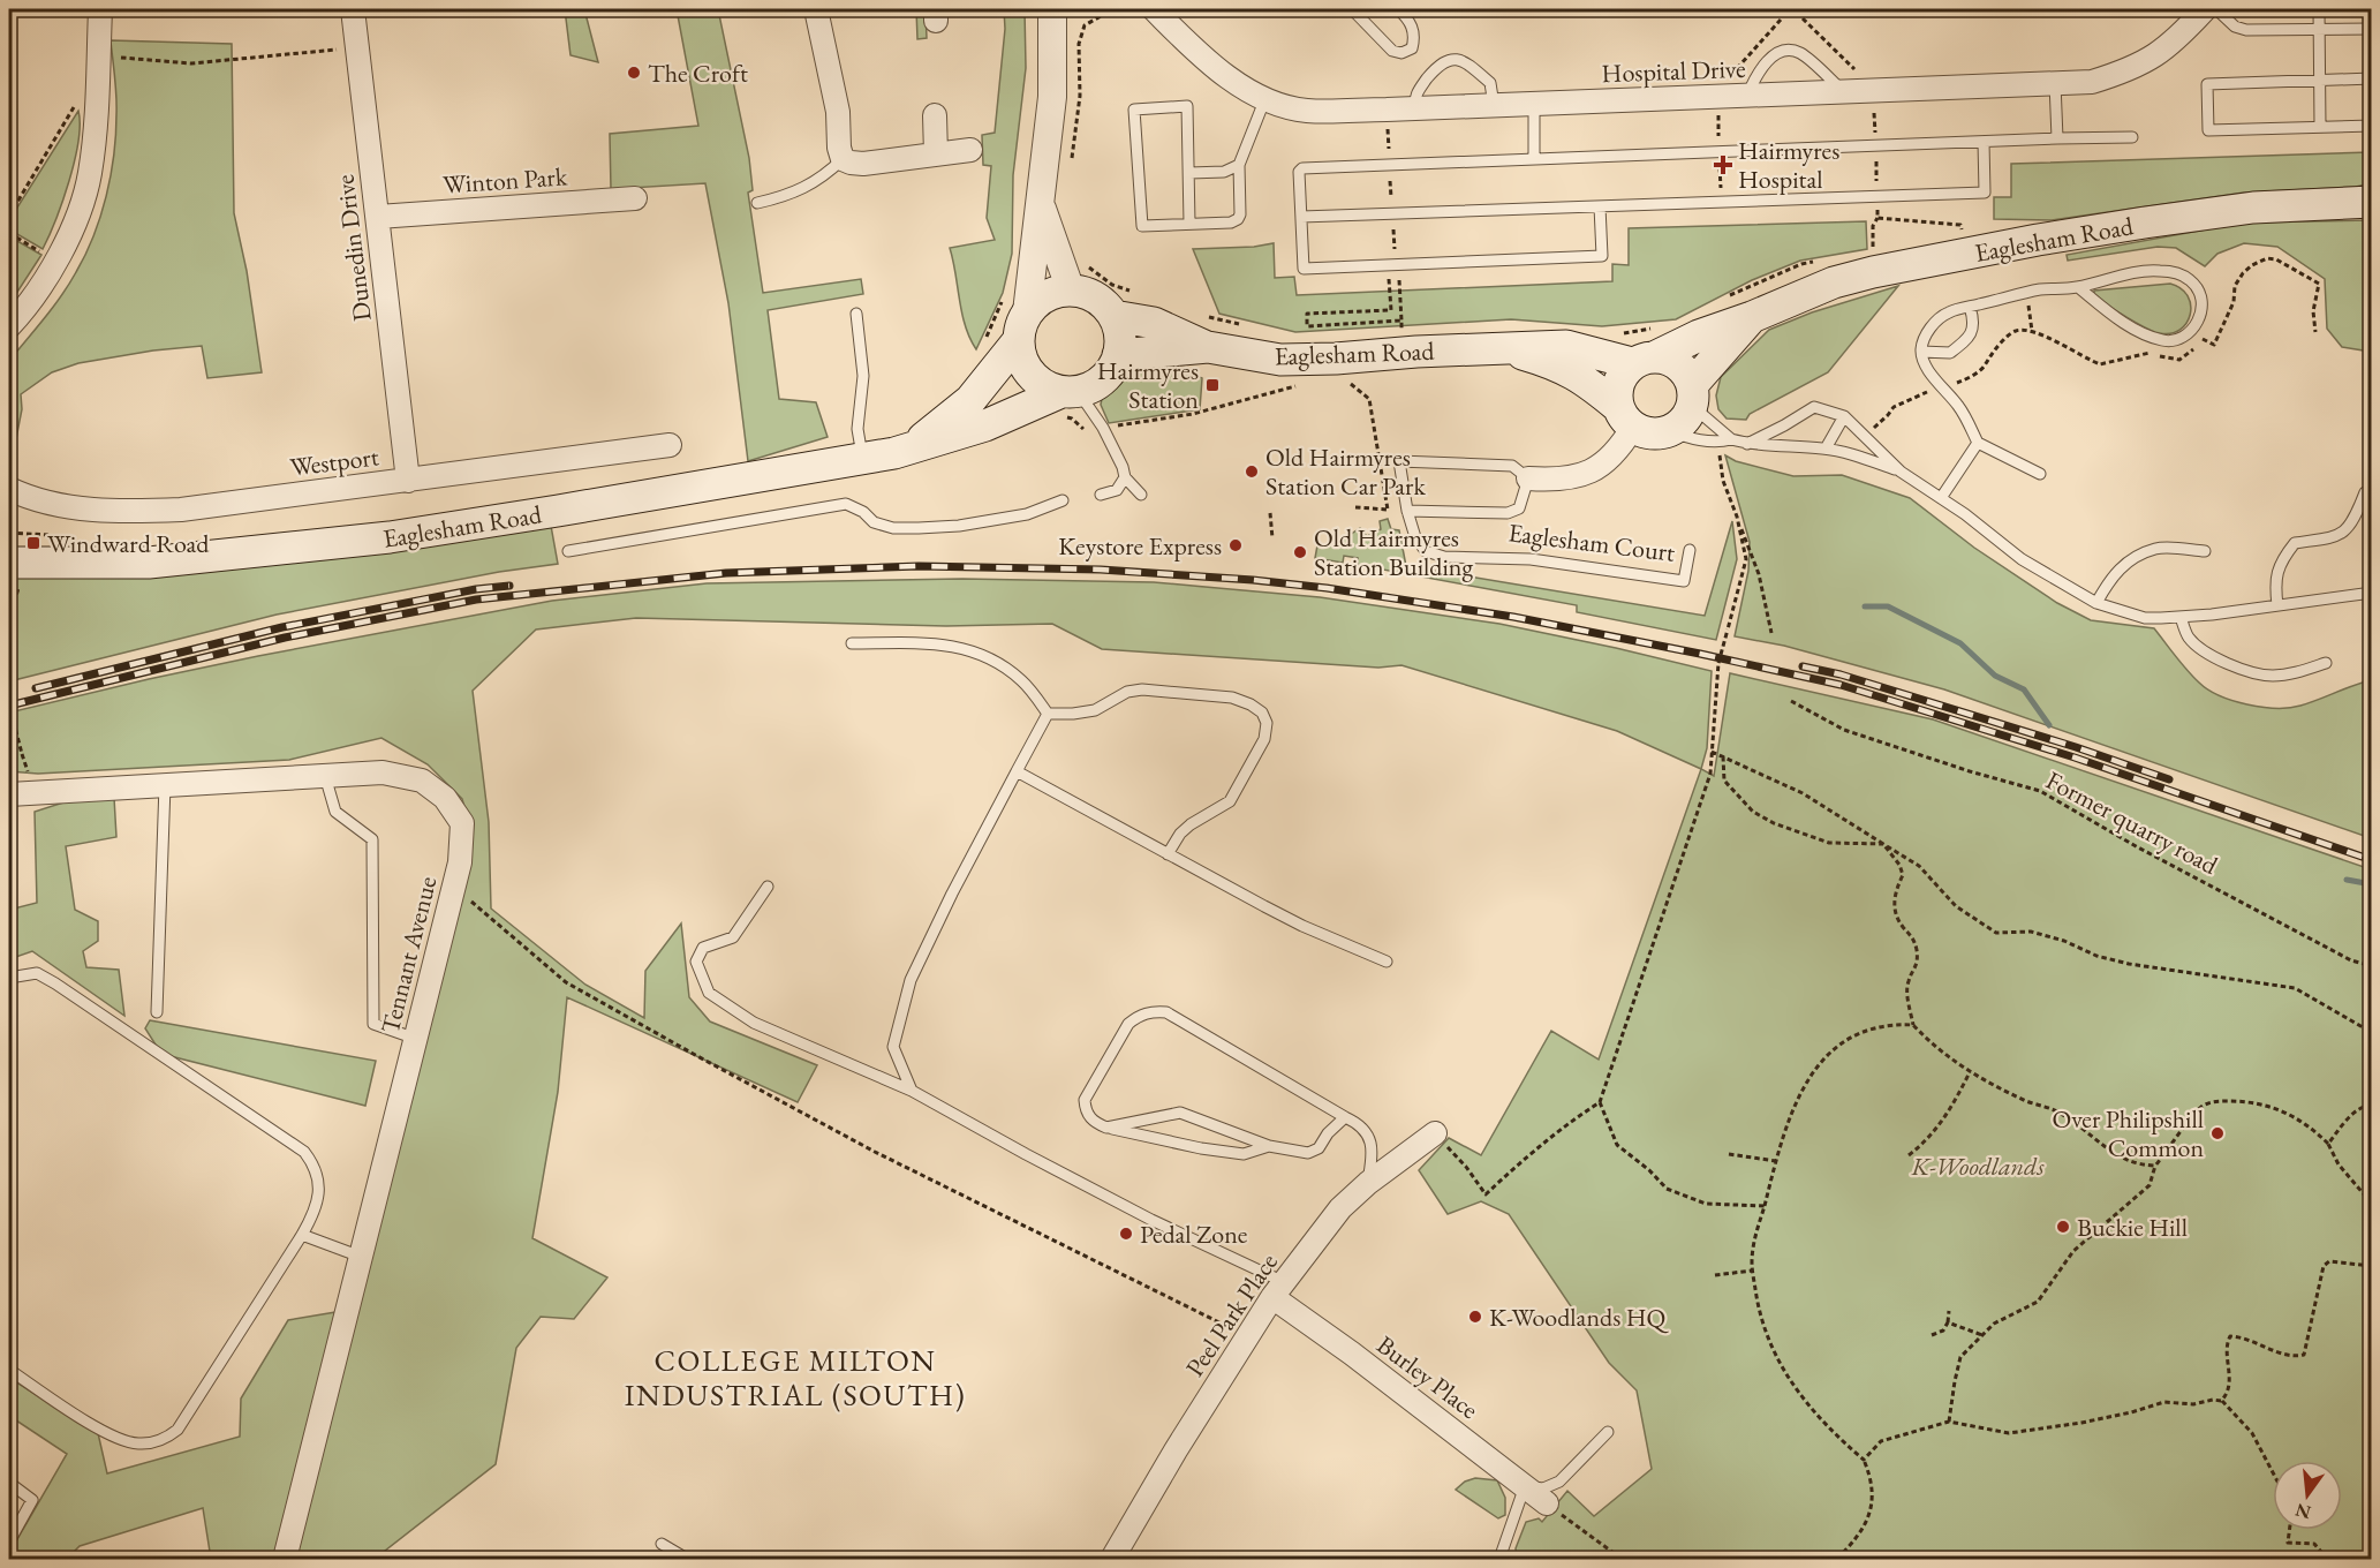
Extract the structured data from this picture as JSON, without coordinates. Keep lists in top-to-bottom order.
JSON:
{
  "streets": {
    "main road": ["Eaglesham Road"],
    "street": [
      "Hospital Drive",
      "Winton Park",
      "Dunedin Drive",
      "Westport",
      "Eaglesham Court",
      "Tennant Avenue",
      "Peel Park Place",
      "Burley Place"
    ],
    "path": ["Former quarry road"]
  },
  "crossings": [
    ["Winton Park", "Dunedin Drive"],
    ["Eaglesham Road", "Eaglesham Court"],
    ["Dunedin Drive", "Westport"],
    ["Peel Park Place", "Burley Place"]
  ],
  "districts": ["COLLEGE MILTON INDUSTRIAL (SOUTH)"],
  "parks": ["K-Woodlands"],
  "places": {
    "other": [
      "The Croft",
      "Old Hairmyres Station Car Park",
      "Keystore Express",
      "Old Hairmyres Station Building",
      "Over Philipshill Common",
      "Buckie Hill",
      "Pedal Zone",
      "K-Woodlands HQ"
    ],
    "health": ["Hairmyres Hospital"],
    "transit": ["Hairmyres Station", "Windward Road"]
  },
  "north": "bottom"
}
